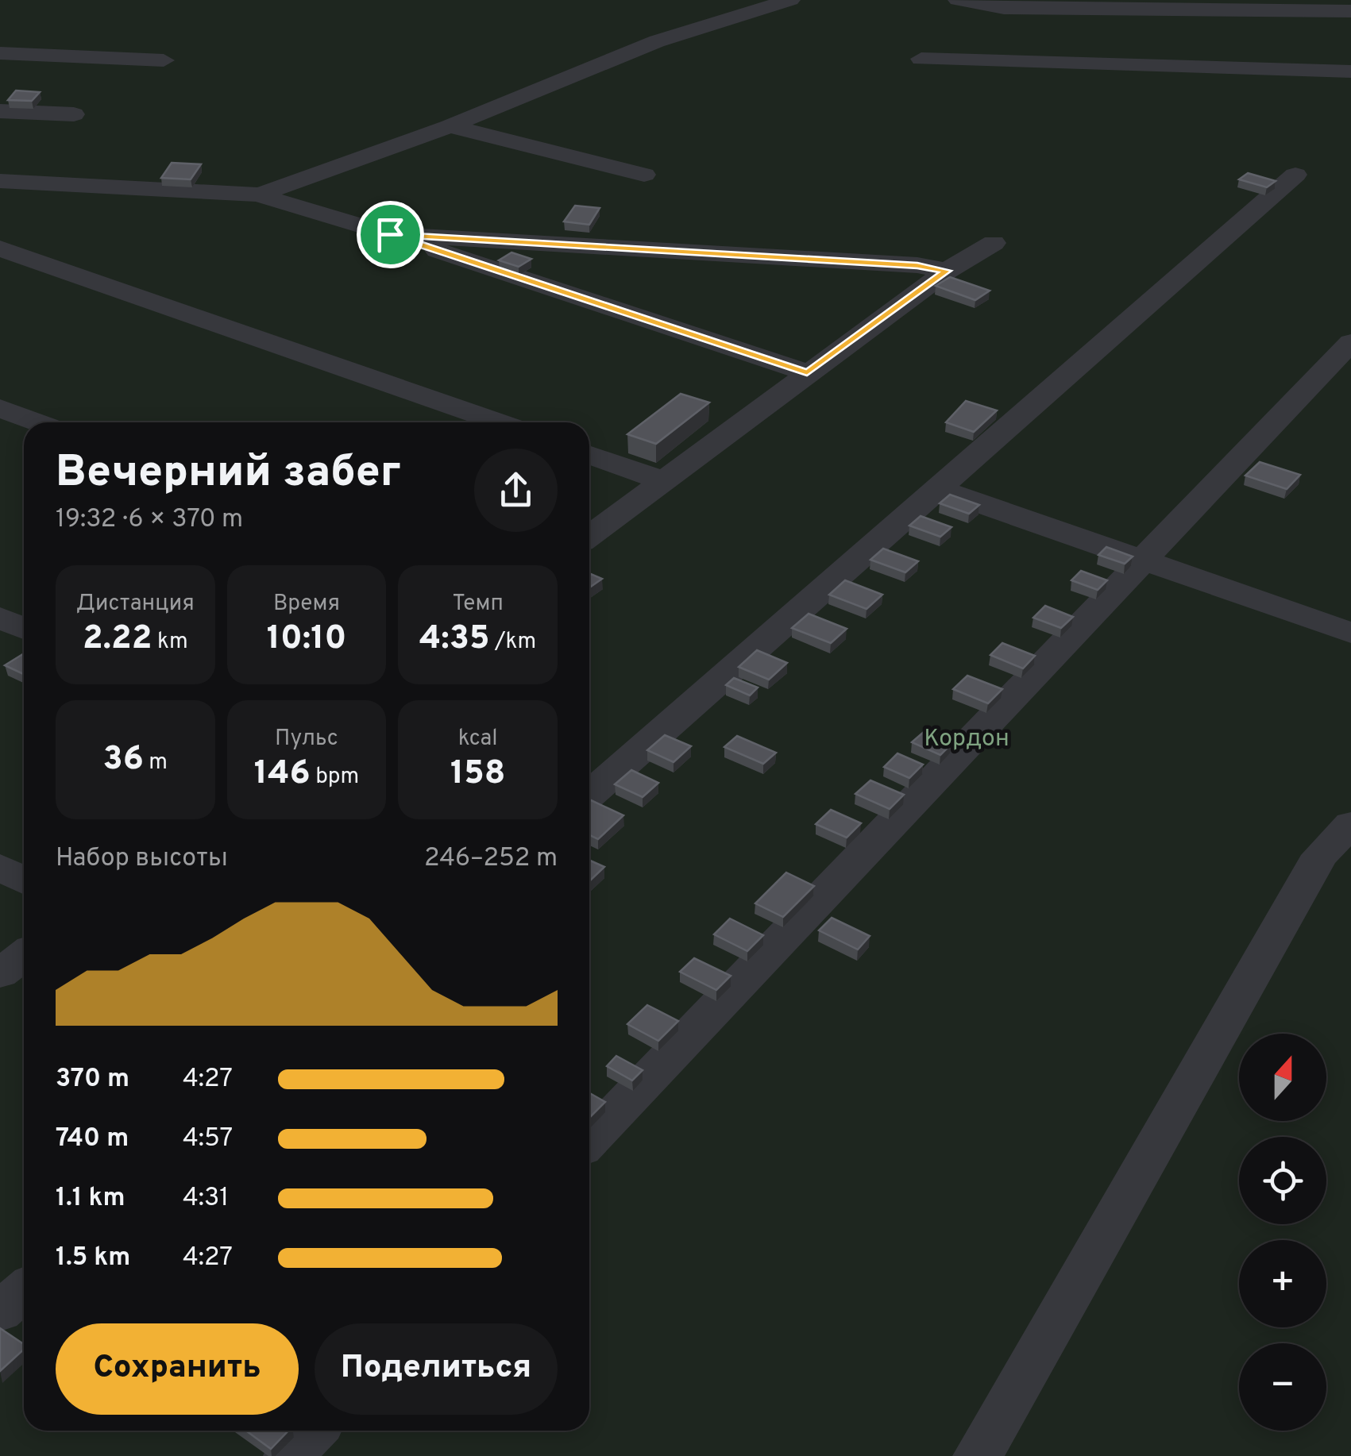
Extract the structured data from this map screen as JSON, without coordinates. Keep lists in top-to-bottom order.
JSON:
{
  "parks": ["Кордон"],
  "north": "top",
  "page": {
    "heading": ["Вечерний забег", "19:32 · 6 × 370 m"],
    "stats": [
      ["Дистанция", "2.22 km"],
      ["Время", "10:10"],
      ["Темп", "4:35 /km"],
      ["36 m"],
      ["Пульс", "146 bpm"],
      ["kcal", "158"]
    ],
    "chart": ["Набор высоты", "246–252 m"],
    "map_buttons": ["+", "−"],
    "list": [
      {
        "name": "370 m",
        "note": "4:27"
      },
      {
        "name": "740 m",
        "note": "4:57"
      },
      {
        "name": "1.1 km",
        "note": "4:31"
      },
      {
        "name": "1.5 km",
        "note": "4:27"
      }
    ],
    "buttons": ["Сохранить", "Поделиться"]
  }
}
